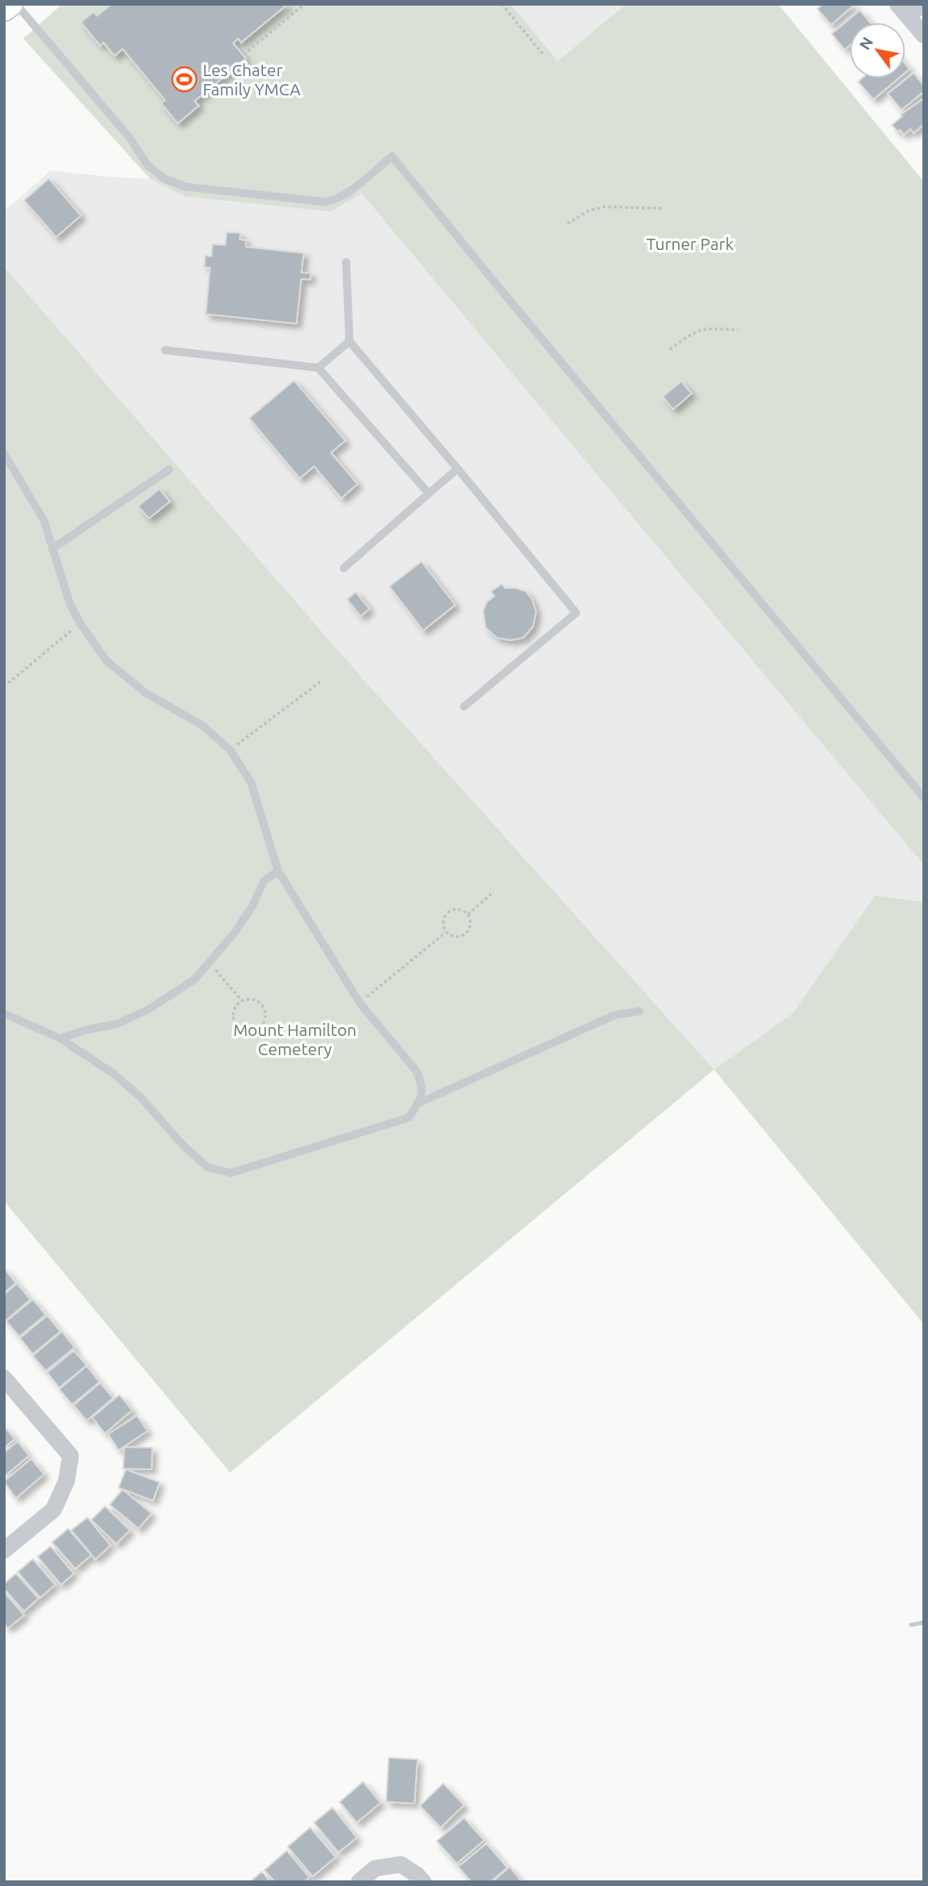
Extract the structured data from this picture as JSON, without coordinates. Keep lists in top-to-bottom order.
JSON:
{
  "parks": ["Turner Park", "Mount Hamilton Cemetery"],
  "places": {
    "sports": ["Les Chater Family YMCA"]
  },
  "north": "top left"
}
